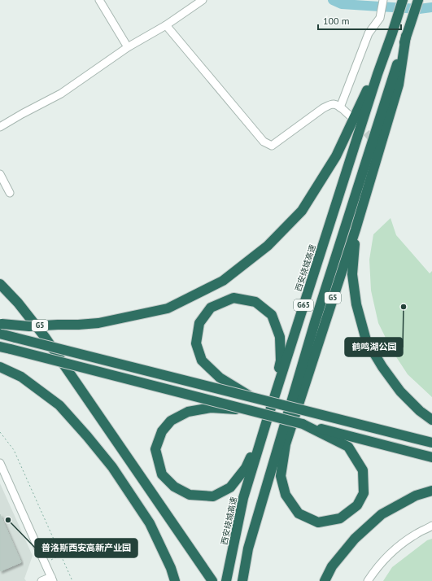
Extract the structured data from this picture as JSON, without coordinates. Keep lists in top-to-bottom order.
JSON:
{
  "streets": {
    "highway": ["西安绕城高速", "G5", "G65"]
  },
  "crossings": [
    ["西安绕城高速", "G5"],
    ["G5", "G65"]
  ],
  "places": ["鹤鸣湖公园", "普洛斯西安高新产业园"],
  "scale_bar": "100 m"
}
